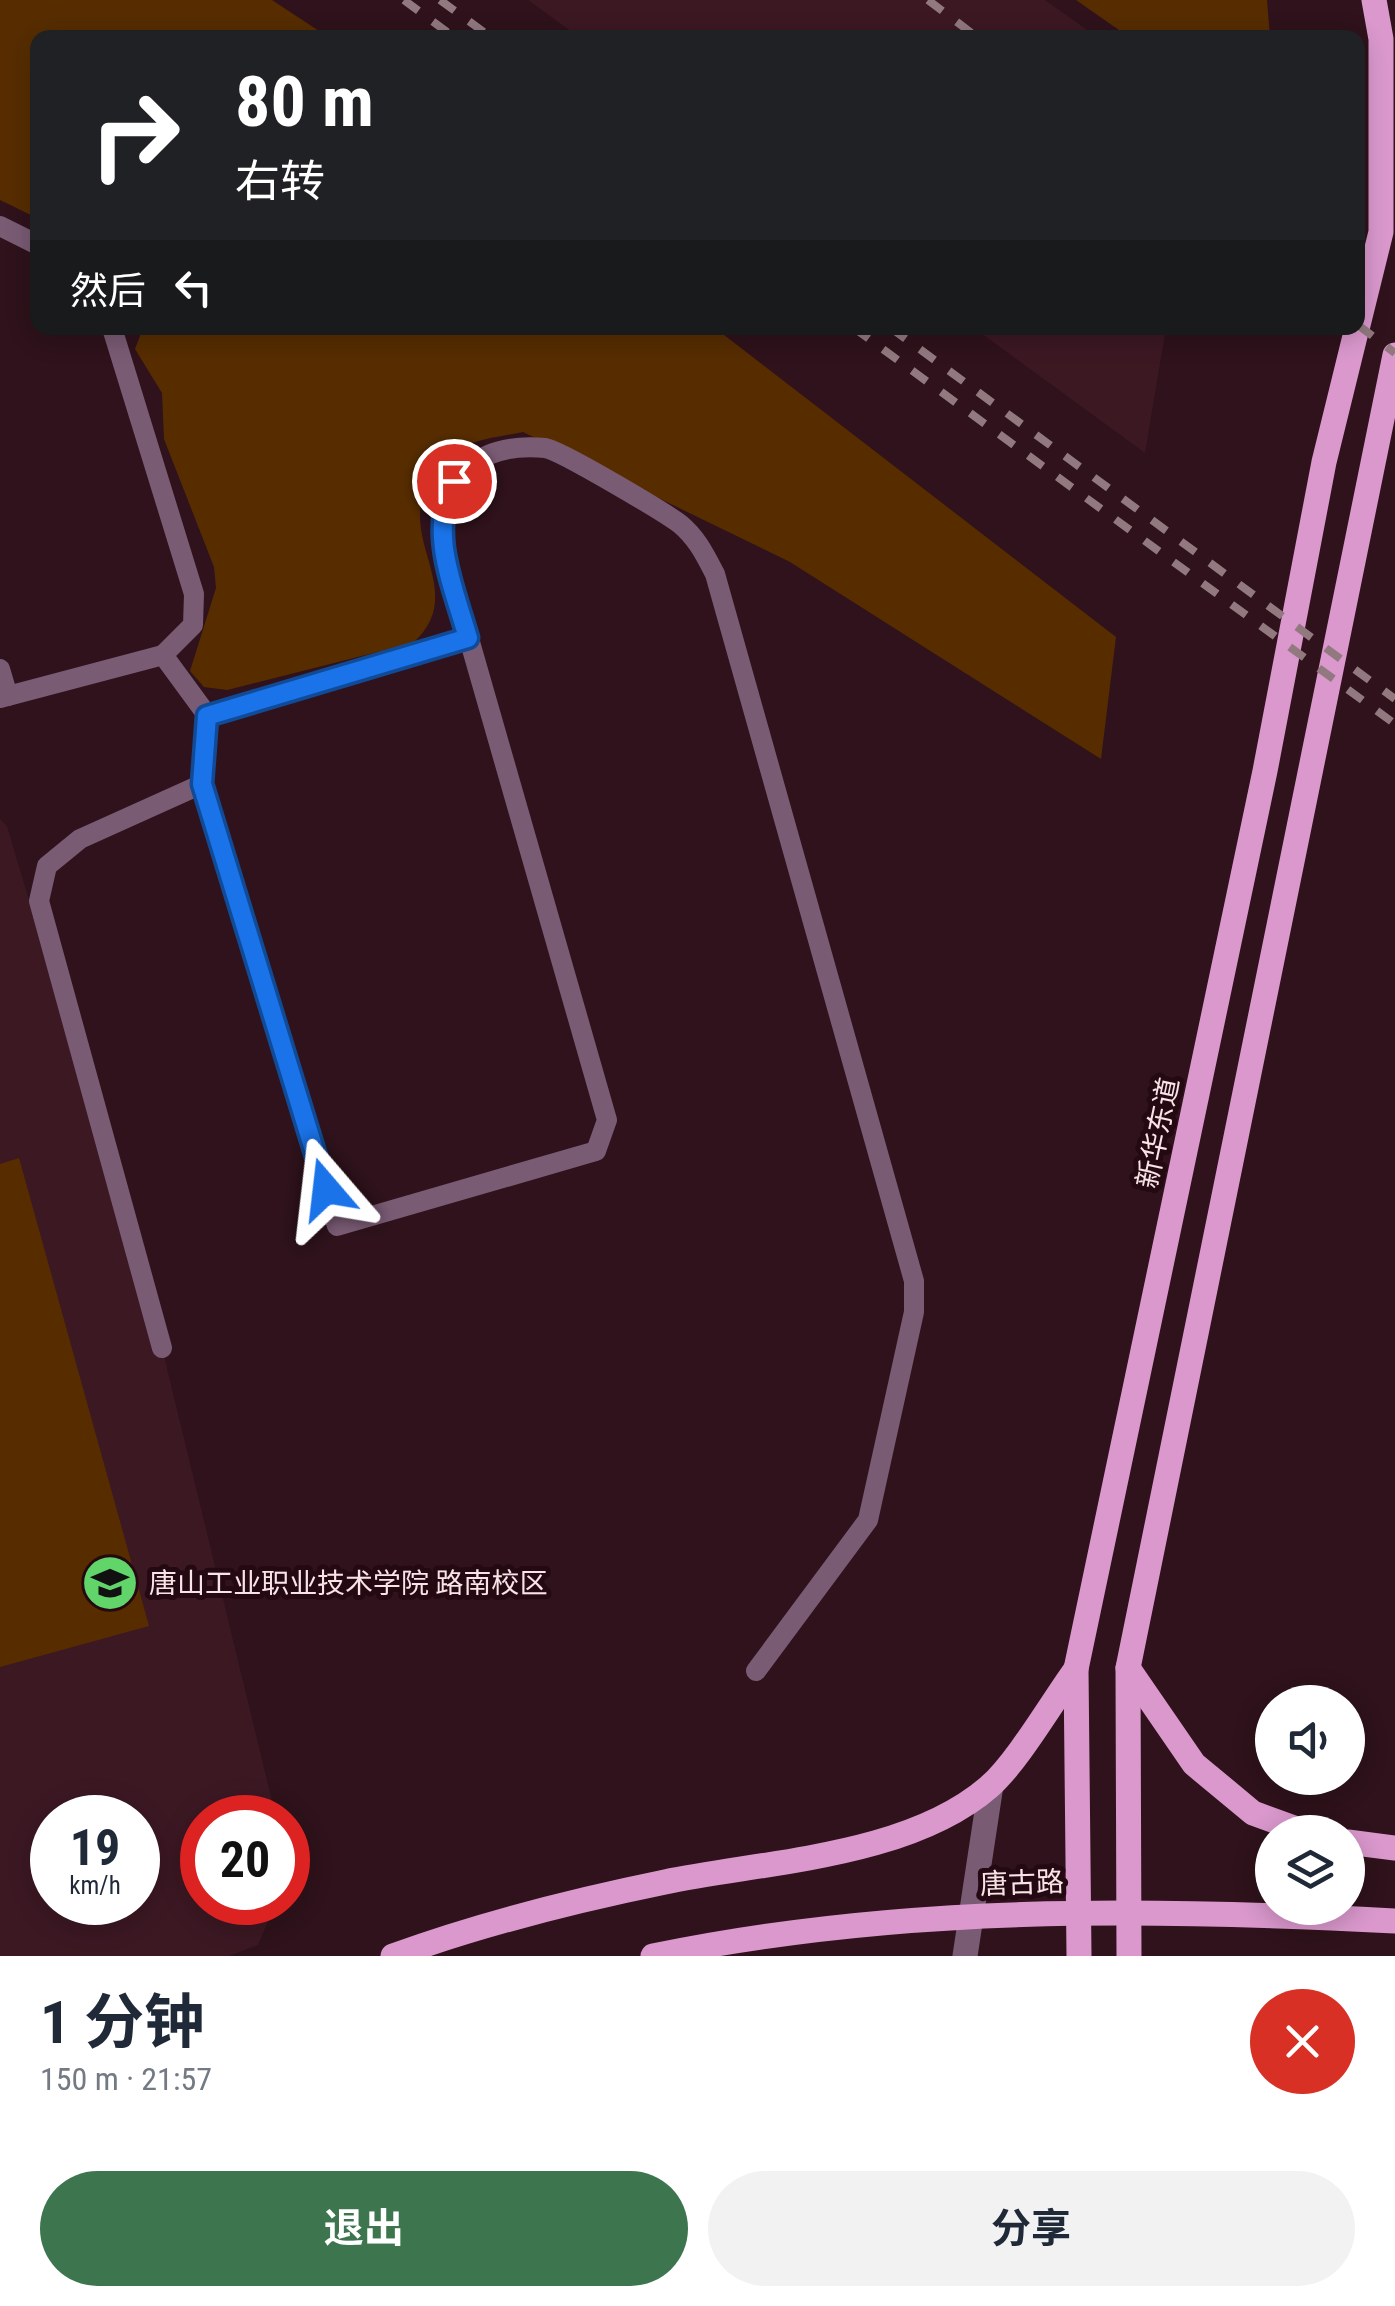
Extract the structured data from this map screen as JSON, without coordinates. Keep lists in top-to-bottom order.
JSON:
{
  "streets": {
    "main road": ["新华东道", "唐古路"]
  },
  "places": {
    "school or university": ["唐山工业职业技术学院 路南校区"]
  },
  "page": {
    "turn": ["80 m", "右转"],
    "then": "然后",
    "speed": "19 km/h",
    "limit": "20",
    "heading": ["1 分钟", "150 m · 21:57"],
    "buttons": ["退出", "分享"]
  }
}
